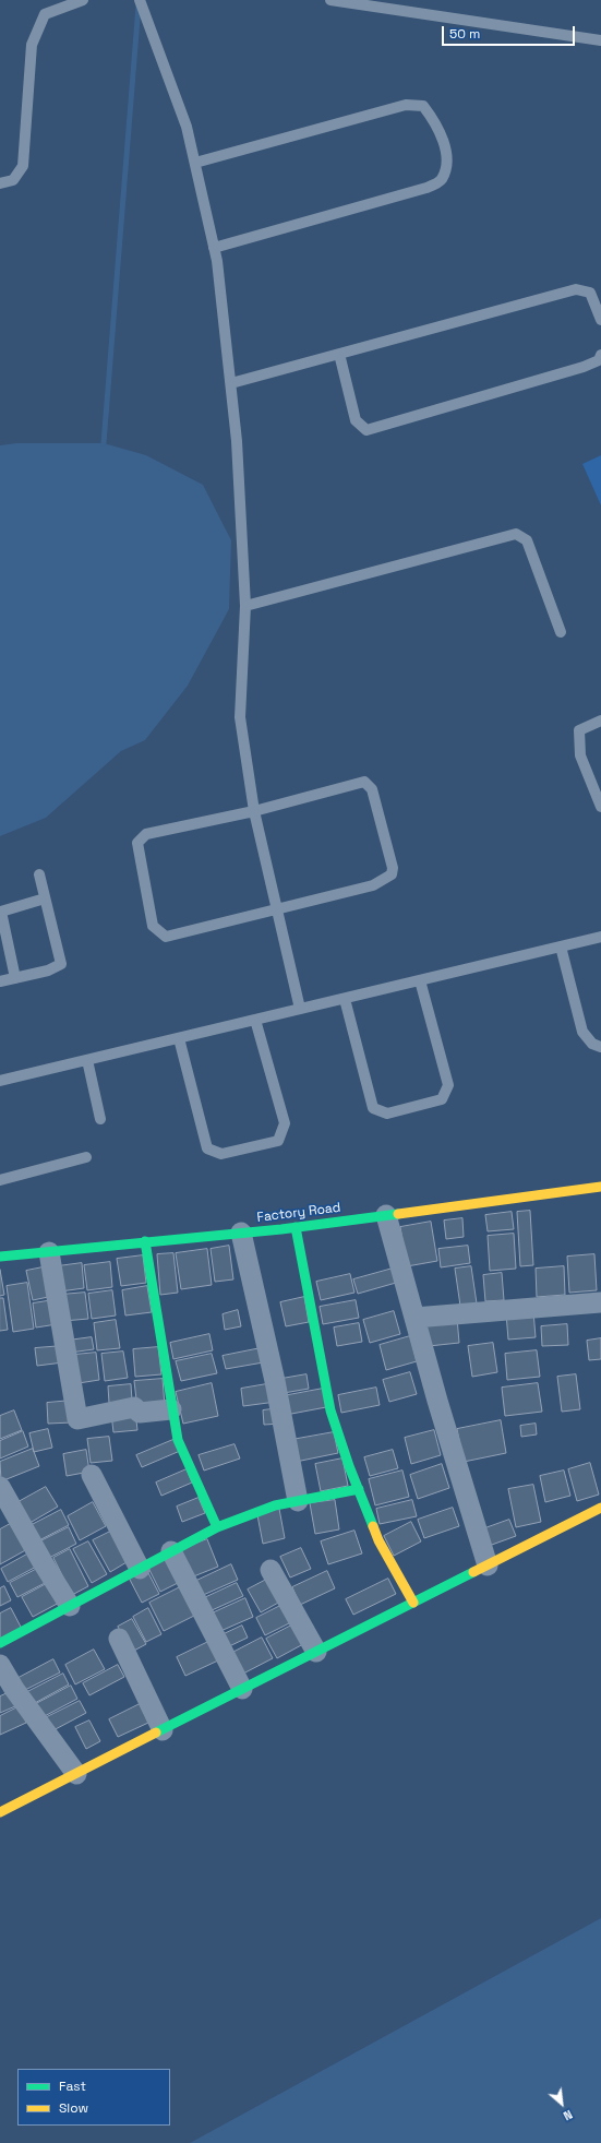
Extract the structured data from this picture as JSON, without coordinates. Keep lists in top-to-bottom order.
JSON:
{
  "streets": {
    "street": ["Factory Road"]
  },
  "legend": ["Fast", "Slow"],
  "scale_bar": "50 m",
  "north": "bottom right"
}
